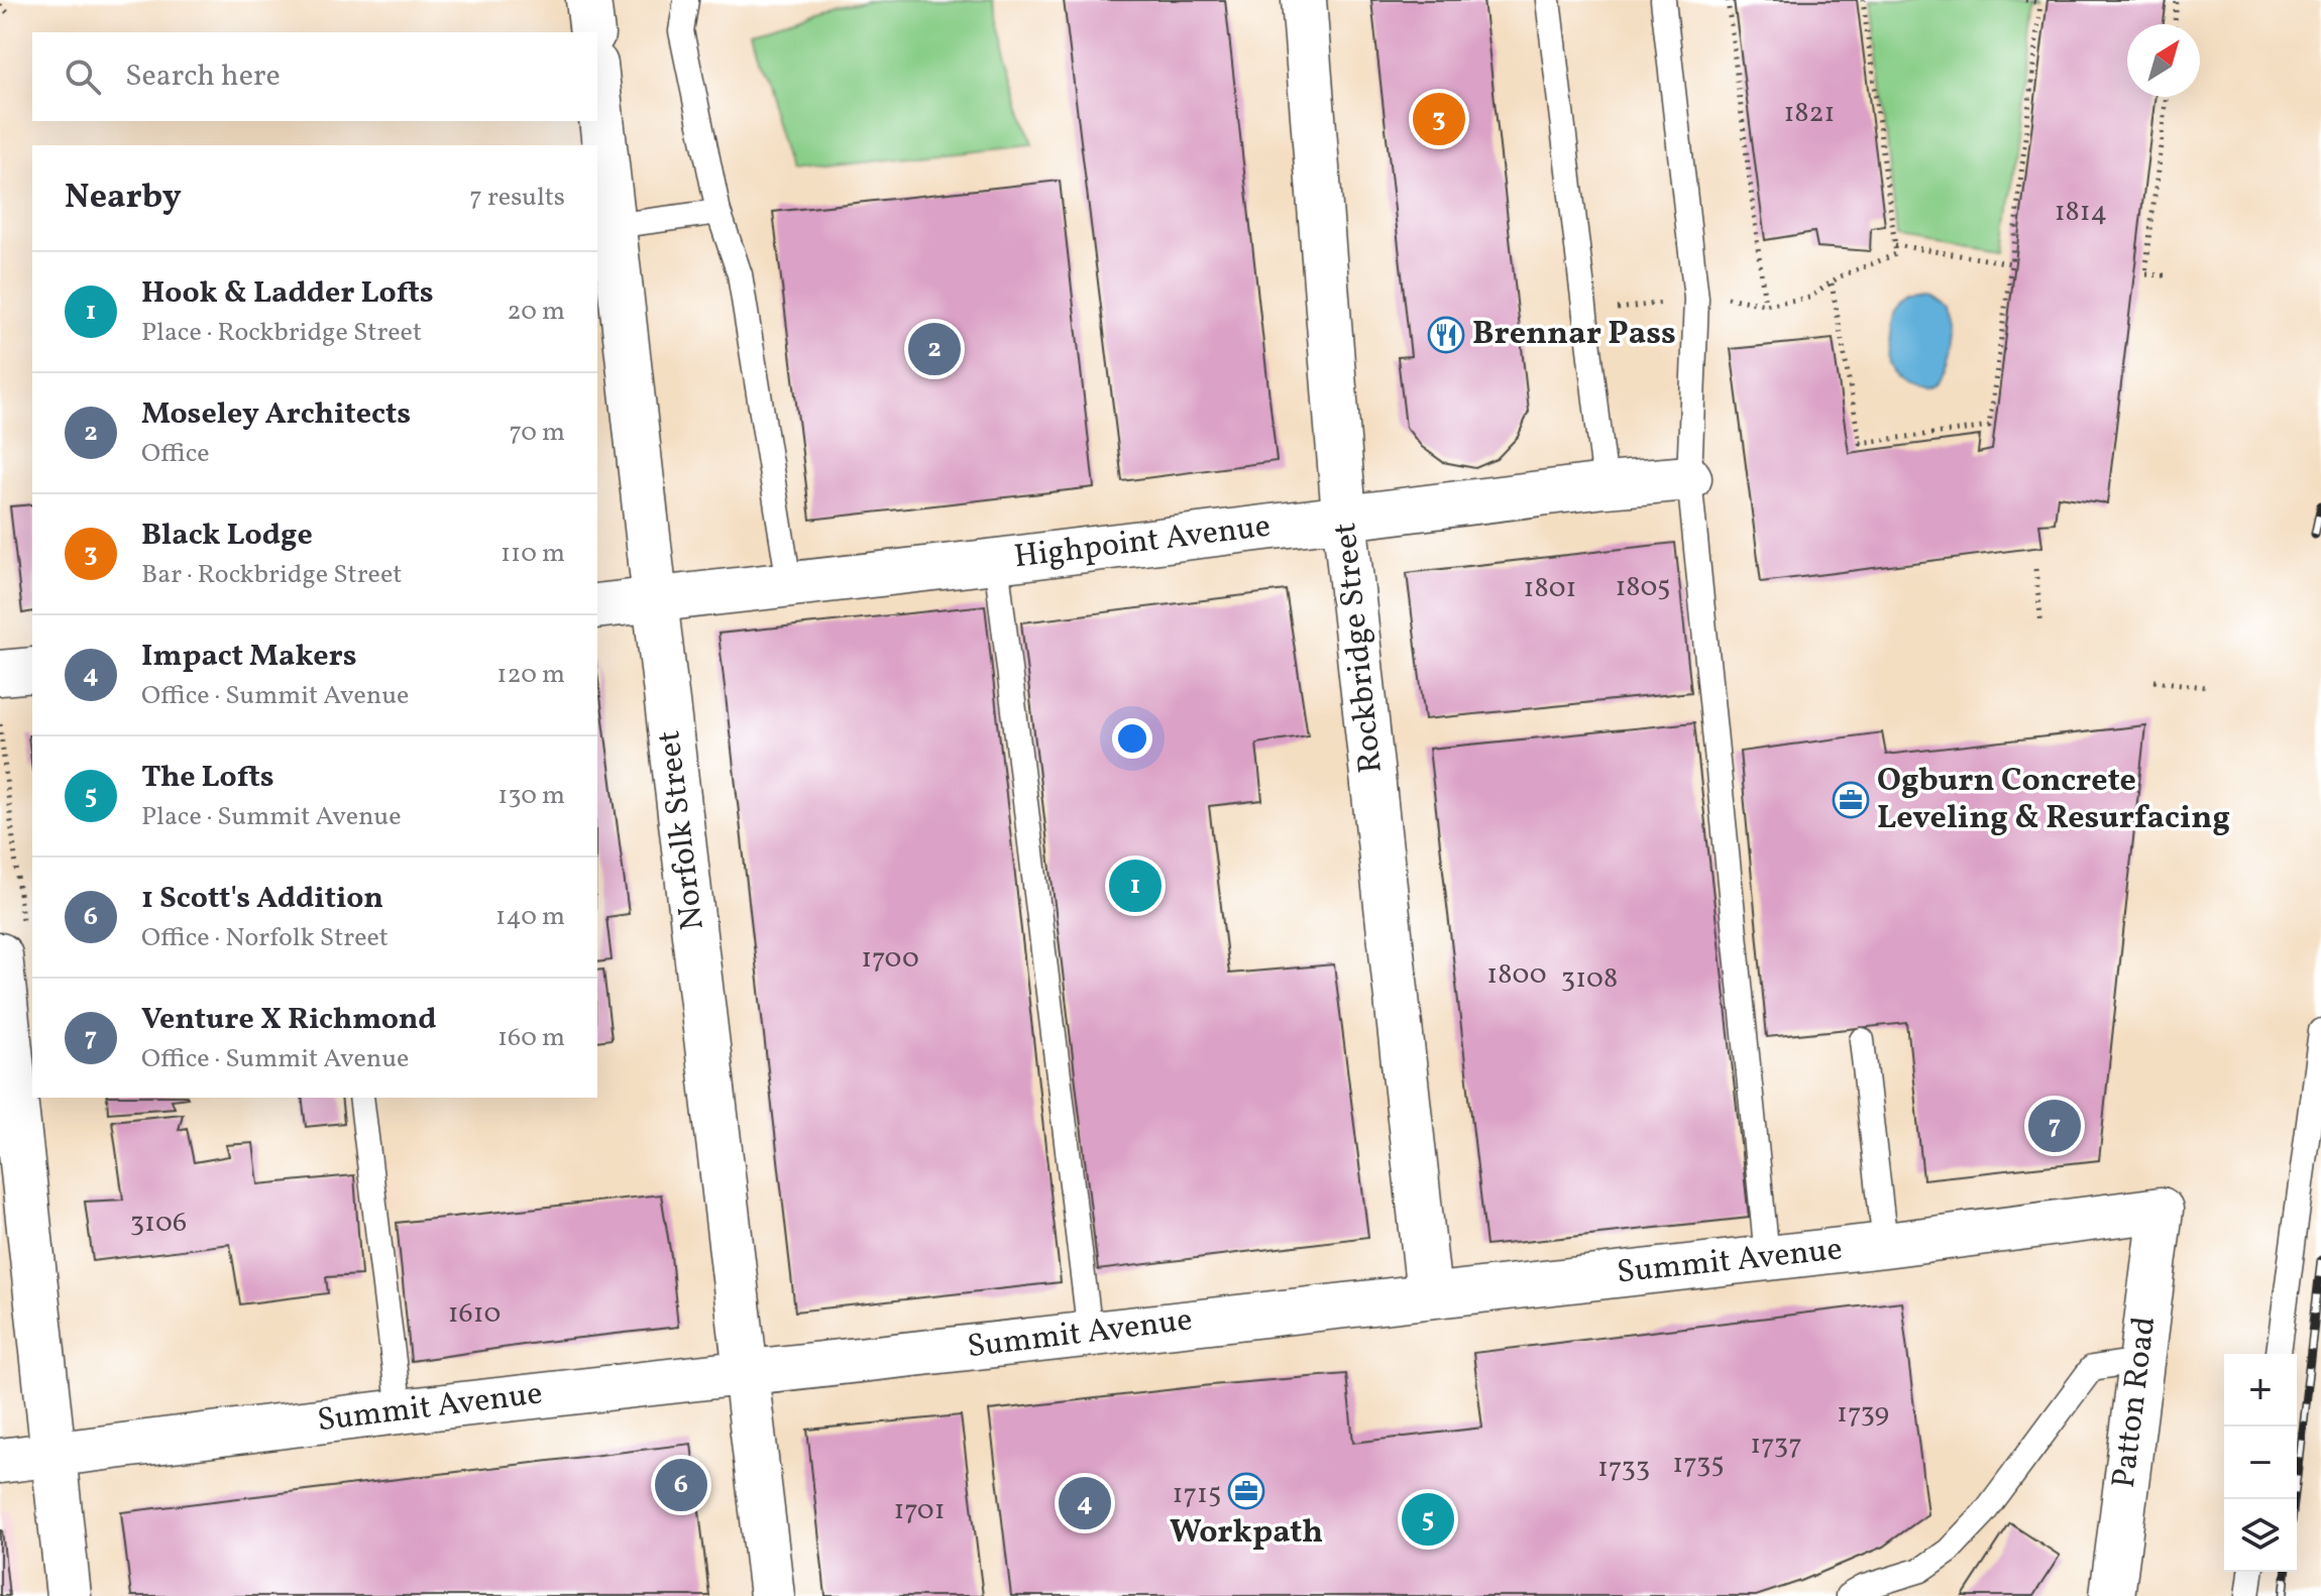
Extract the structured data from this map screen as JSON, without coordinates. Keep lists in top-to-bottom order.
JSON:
{
  "streets": {
    "street": [
      "Highpoint Avenue",
      "Rockbridge Street",
      "Norfolk Street",
      "Summit Avenue",
      "Patton Road"
    ]
  },
  "crossings": [
    ["Highpoint Avenue", "Rockbridge Street"],
    ["Highpoint Avenue", "Norfolk Street"],
    ["Rockbridge Street", "Summit Avenue"],
    ["Norfolk Street", "Summit Avenue"],
    ["Summit Avenue", "Patton Road"]
  ],
  "places": {
    "restaurant": ["Brennar Pass"],
    "office": ["Ogburn Concrete Leveling & Resurfacing", "Workpath"]
  },
  "house_numbers": [
    "1821",
    "1814",
    "1805",
    "1801",
    "1700",
    "1800",
    "3108",
    "3106",
    "1610",
    "1739",
    "1737",
    "1735",
    "1733",
    "1715",
    "1701"
  ],
  "north": "top right",
  "page": {
    "search": "Search here",
    "pins": [
      "3",
      "2",
      "1",
      "7",
      "6",
      "4",
      "5"
    ],
    "heading": ["Nearby", "7 results"],
    "list": [
      {
        "mark": "1",
        "name": "Hook & Ladder Lofts",
        "note": "Place · Rockbridge Street",
        "value": "20 m"
      },
      {
        "mark": "2",
        "name": "Moseley Architects",
        "note": "Office",
        "value": "70 m"
      },
      {
        "mark": "3",
        "name": "Black Lodge",
        "note": "Bar · Rockbridge Street",
        "value": "110 m"
      },
      {
        "mark": "4",
        "name": "Impact Makers",
        "note": "Office · Summit Avenue",
        "value": "120 m"
      },
      {
        "mark": "5",
        "name": "The Lofts",
        "note": "Place · Summit Avenue",
        "value": "130 m"
      },
      {
        "mark": "6",
        "name": "1 Scott's Addition",
        "note": "Office · Norfolk Street",
        "value": "140 m"
      },
      {
        "mark": "7",
        "name": "Venture X Richmond",
        "note": "Office · Summit Avenue",
        "value": "160 m"
      }
    ],
    "map_buttons": ["+", "−"]
  }
}
